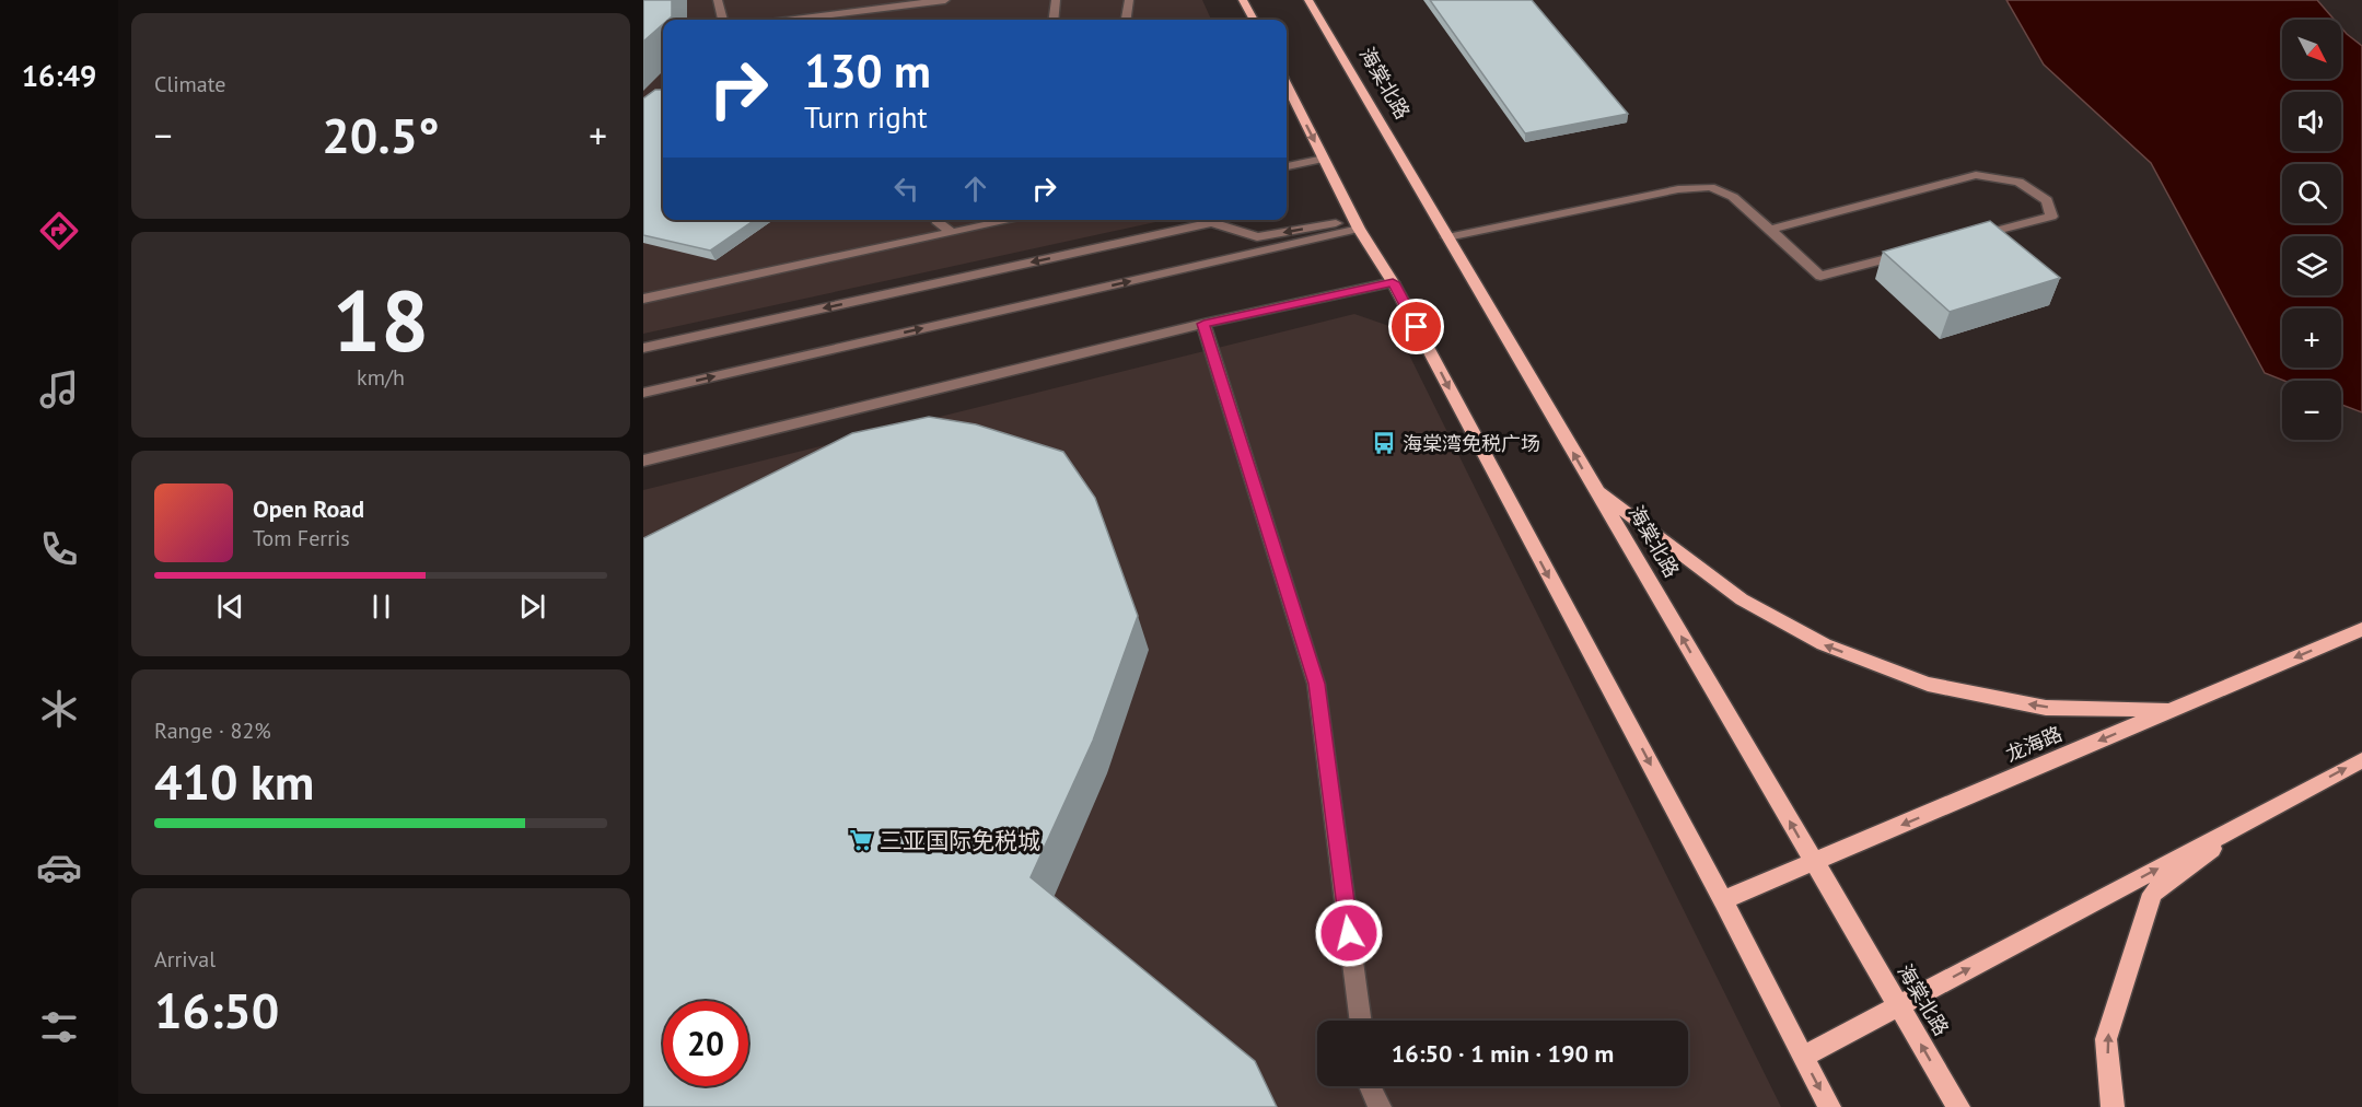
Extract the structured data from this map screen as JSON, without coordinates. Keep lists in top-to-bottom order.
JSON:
{
  "streets": {
    "main road": ["海棠北路", "龙海路"]
  },
  "crossings": [
    ["海棠北路", "龙海路"]
  ],
  "places": {
    "bus stop": ["海棠湾免税广场"],
    "supermarket": ["三亚国际免税城"]
  },
  "north": "bottom right",
  "page": {
    "tabs": "16:49",
    "tile": [
      "Climate",
      ["18", "km/h"],
      ["Range · 82%", "410 km"],
      ["Arrival", "16:50"]
    ],
    "map_buttons": ["+", "−"],
    "turn": ["130 m", "Turn right"],
    "heat": ["−", "20.5°", "+"],
    "song": ["Open Road", "Tom Ferris"],
    "limit": "20",
    "trip": "16:50 · 1 min · 190 m"
  }
}
